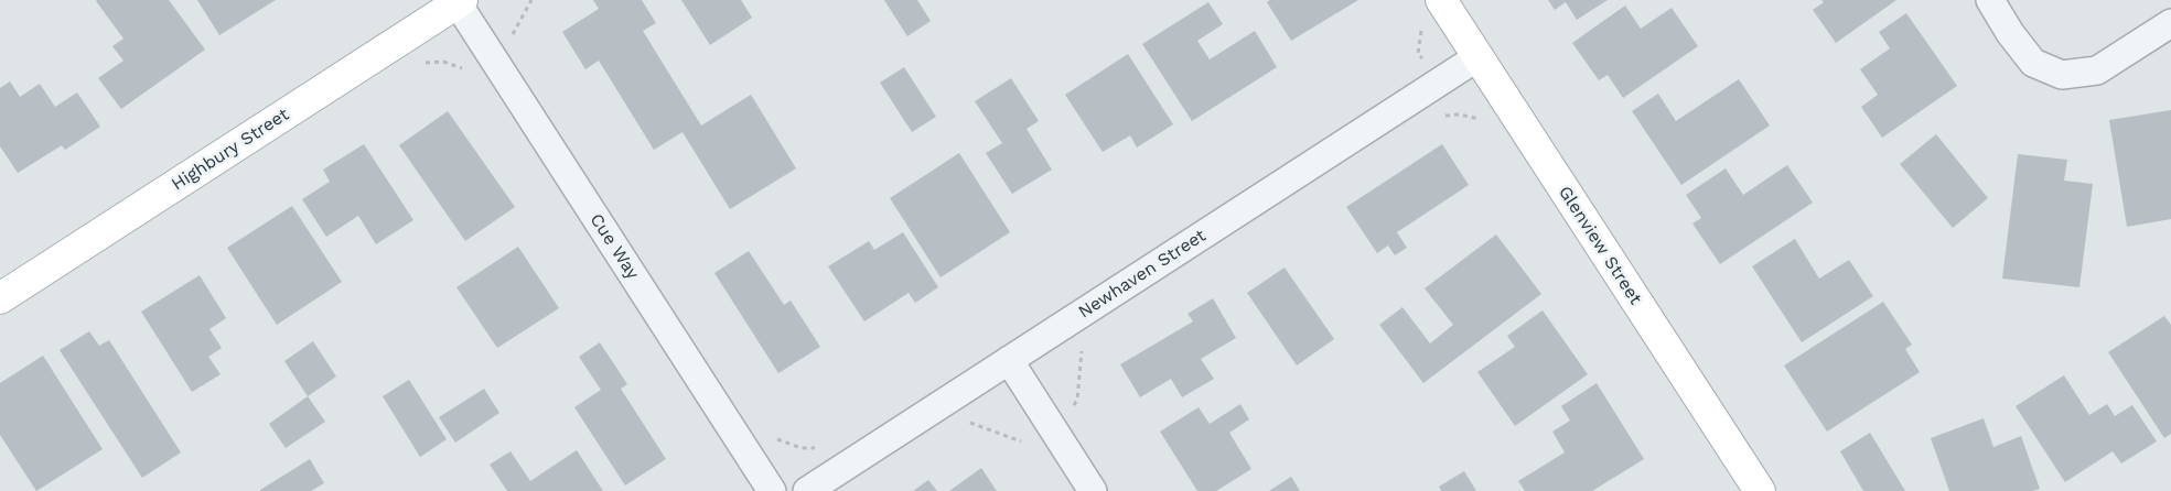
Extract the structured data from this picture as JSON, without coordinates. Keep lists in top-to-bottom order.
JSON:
{
  "streets": {
    "street": [
      "Highbury Street",
      "Glenview Street",
      "Cue Way",
      "Newhaven Street"
    ]
  },
  "crossings": [
    ["Highbury Street", "Cue Way"],
    ["Glenview Street", "Newhaven Street"]
  ]
}
